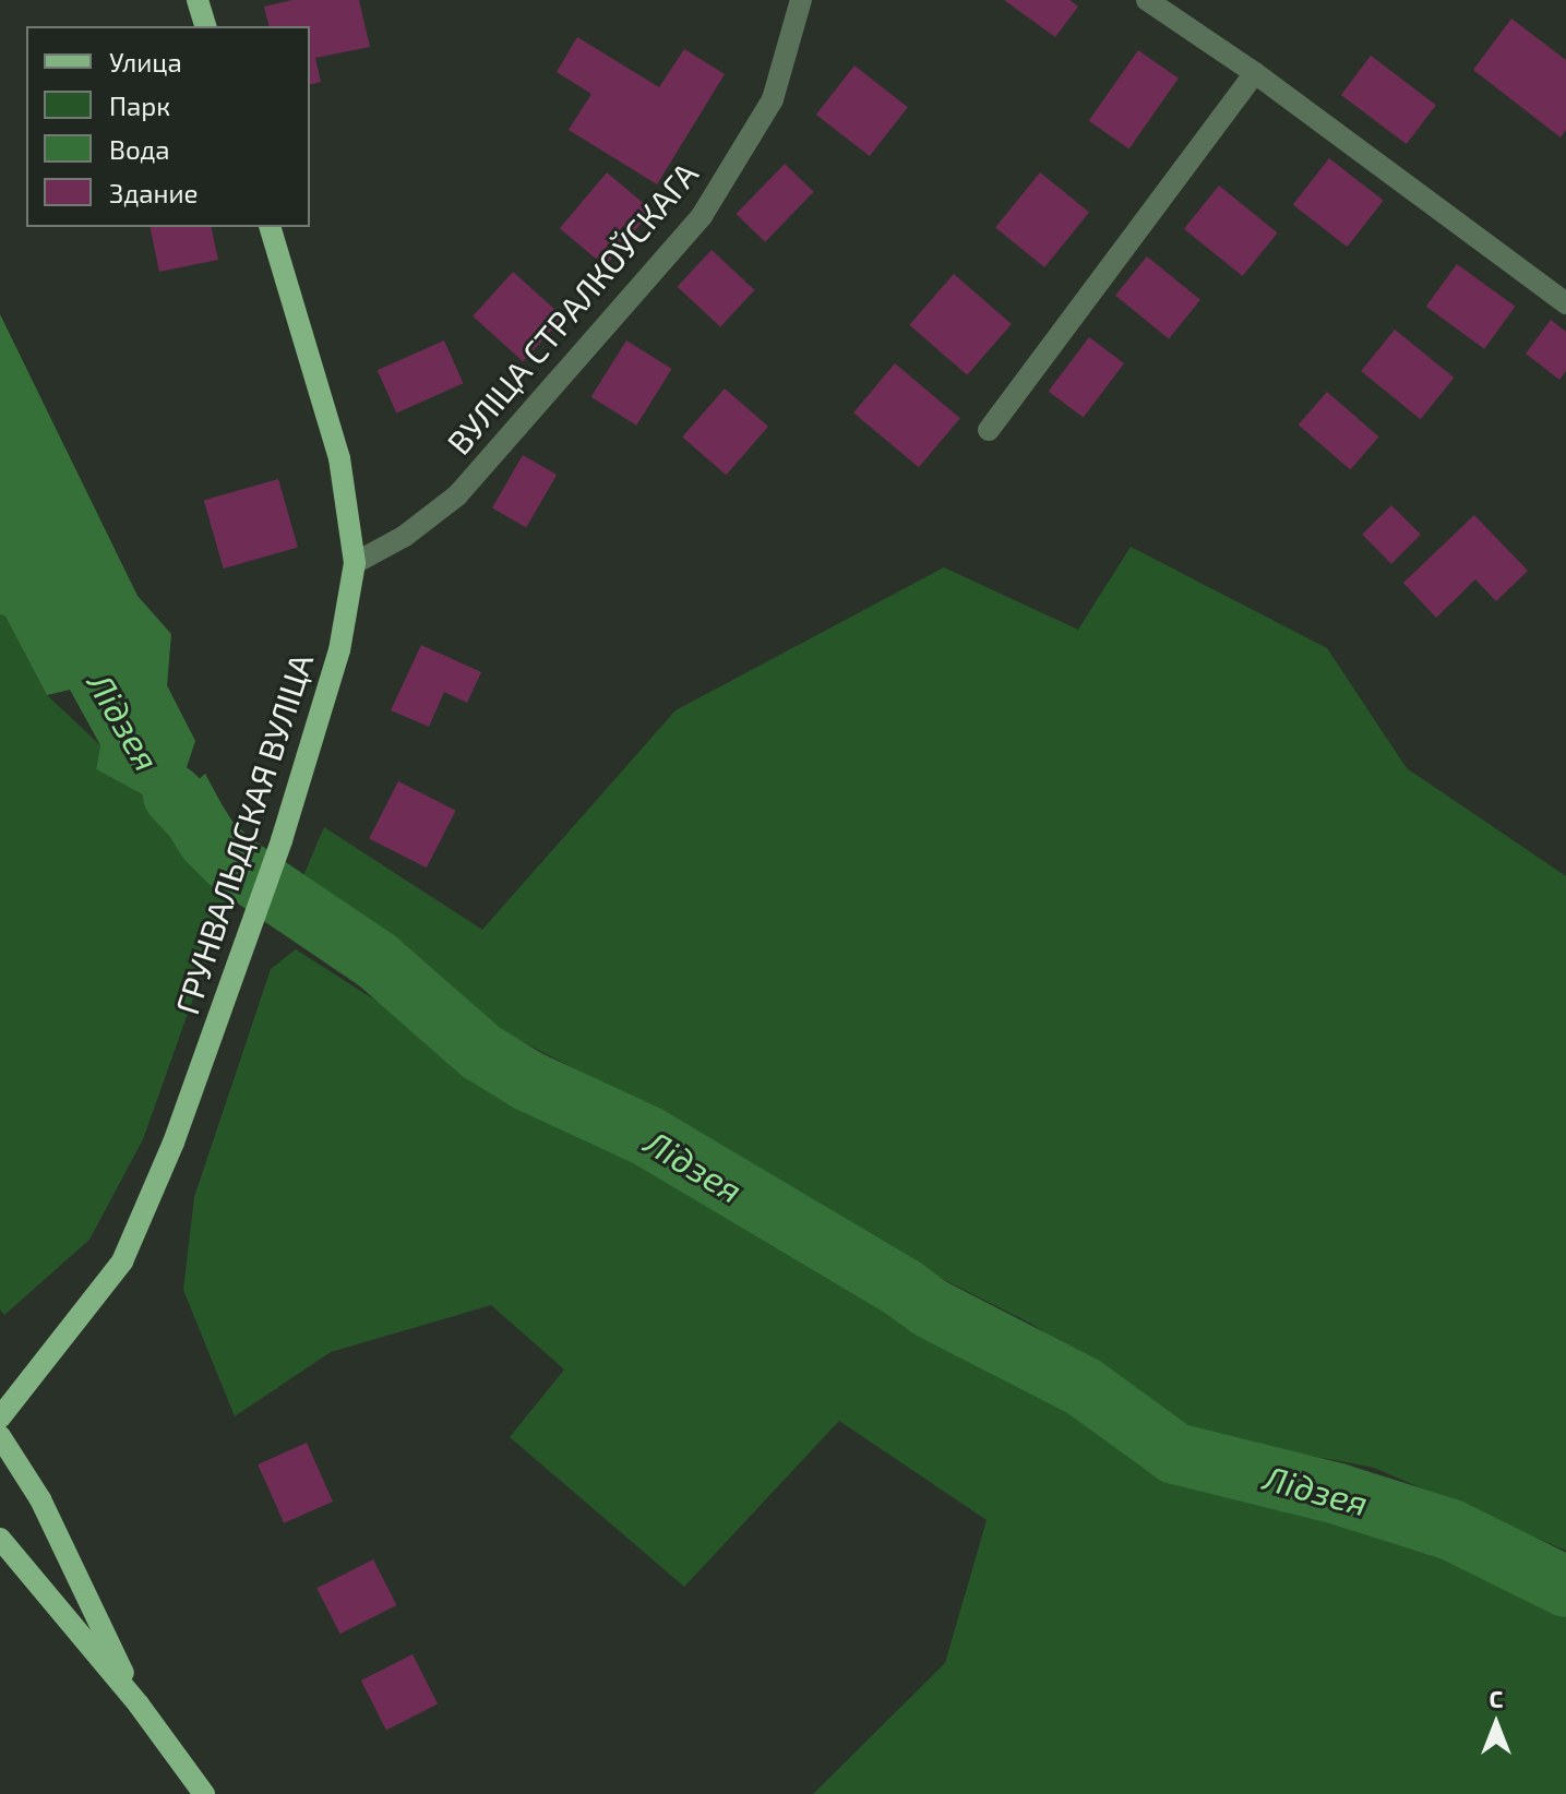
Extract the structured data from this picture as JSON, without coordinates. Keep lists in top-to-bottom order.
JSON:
{
  "streets": {
    "main road": ["ГРУНВАЛЬДСКАЯ ВУЛІЦА"],
    "street": ["ВУЛІЦА СТРАЛКОЎСКАГА"]
  },
  "crossings": [
    ["ВУЛІЦА СТРАЛКОЎСКАГА", "ГРУНВАЛЬДСКАЯ ВУЛІЦА"]
  ],
  "water": ["Лідзея"],
  "legend": [
    "Улица",
    "Парк",
    "Вода",
    "Здание"
  ],
  "north": "top"
}
